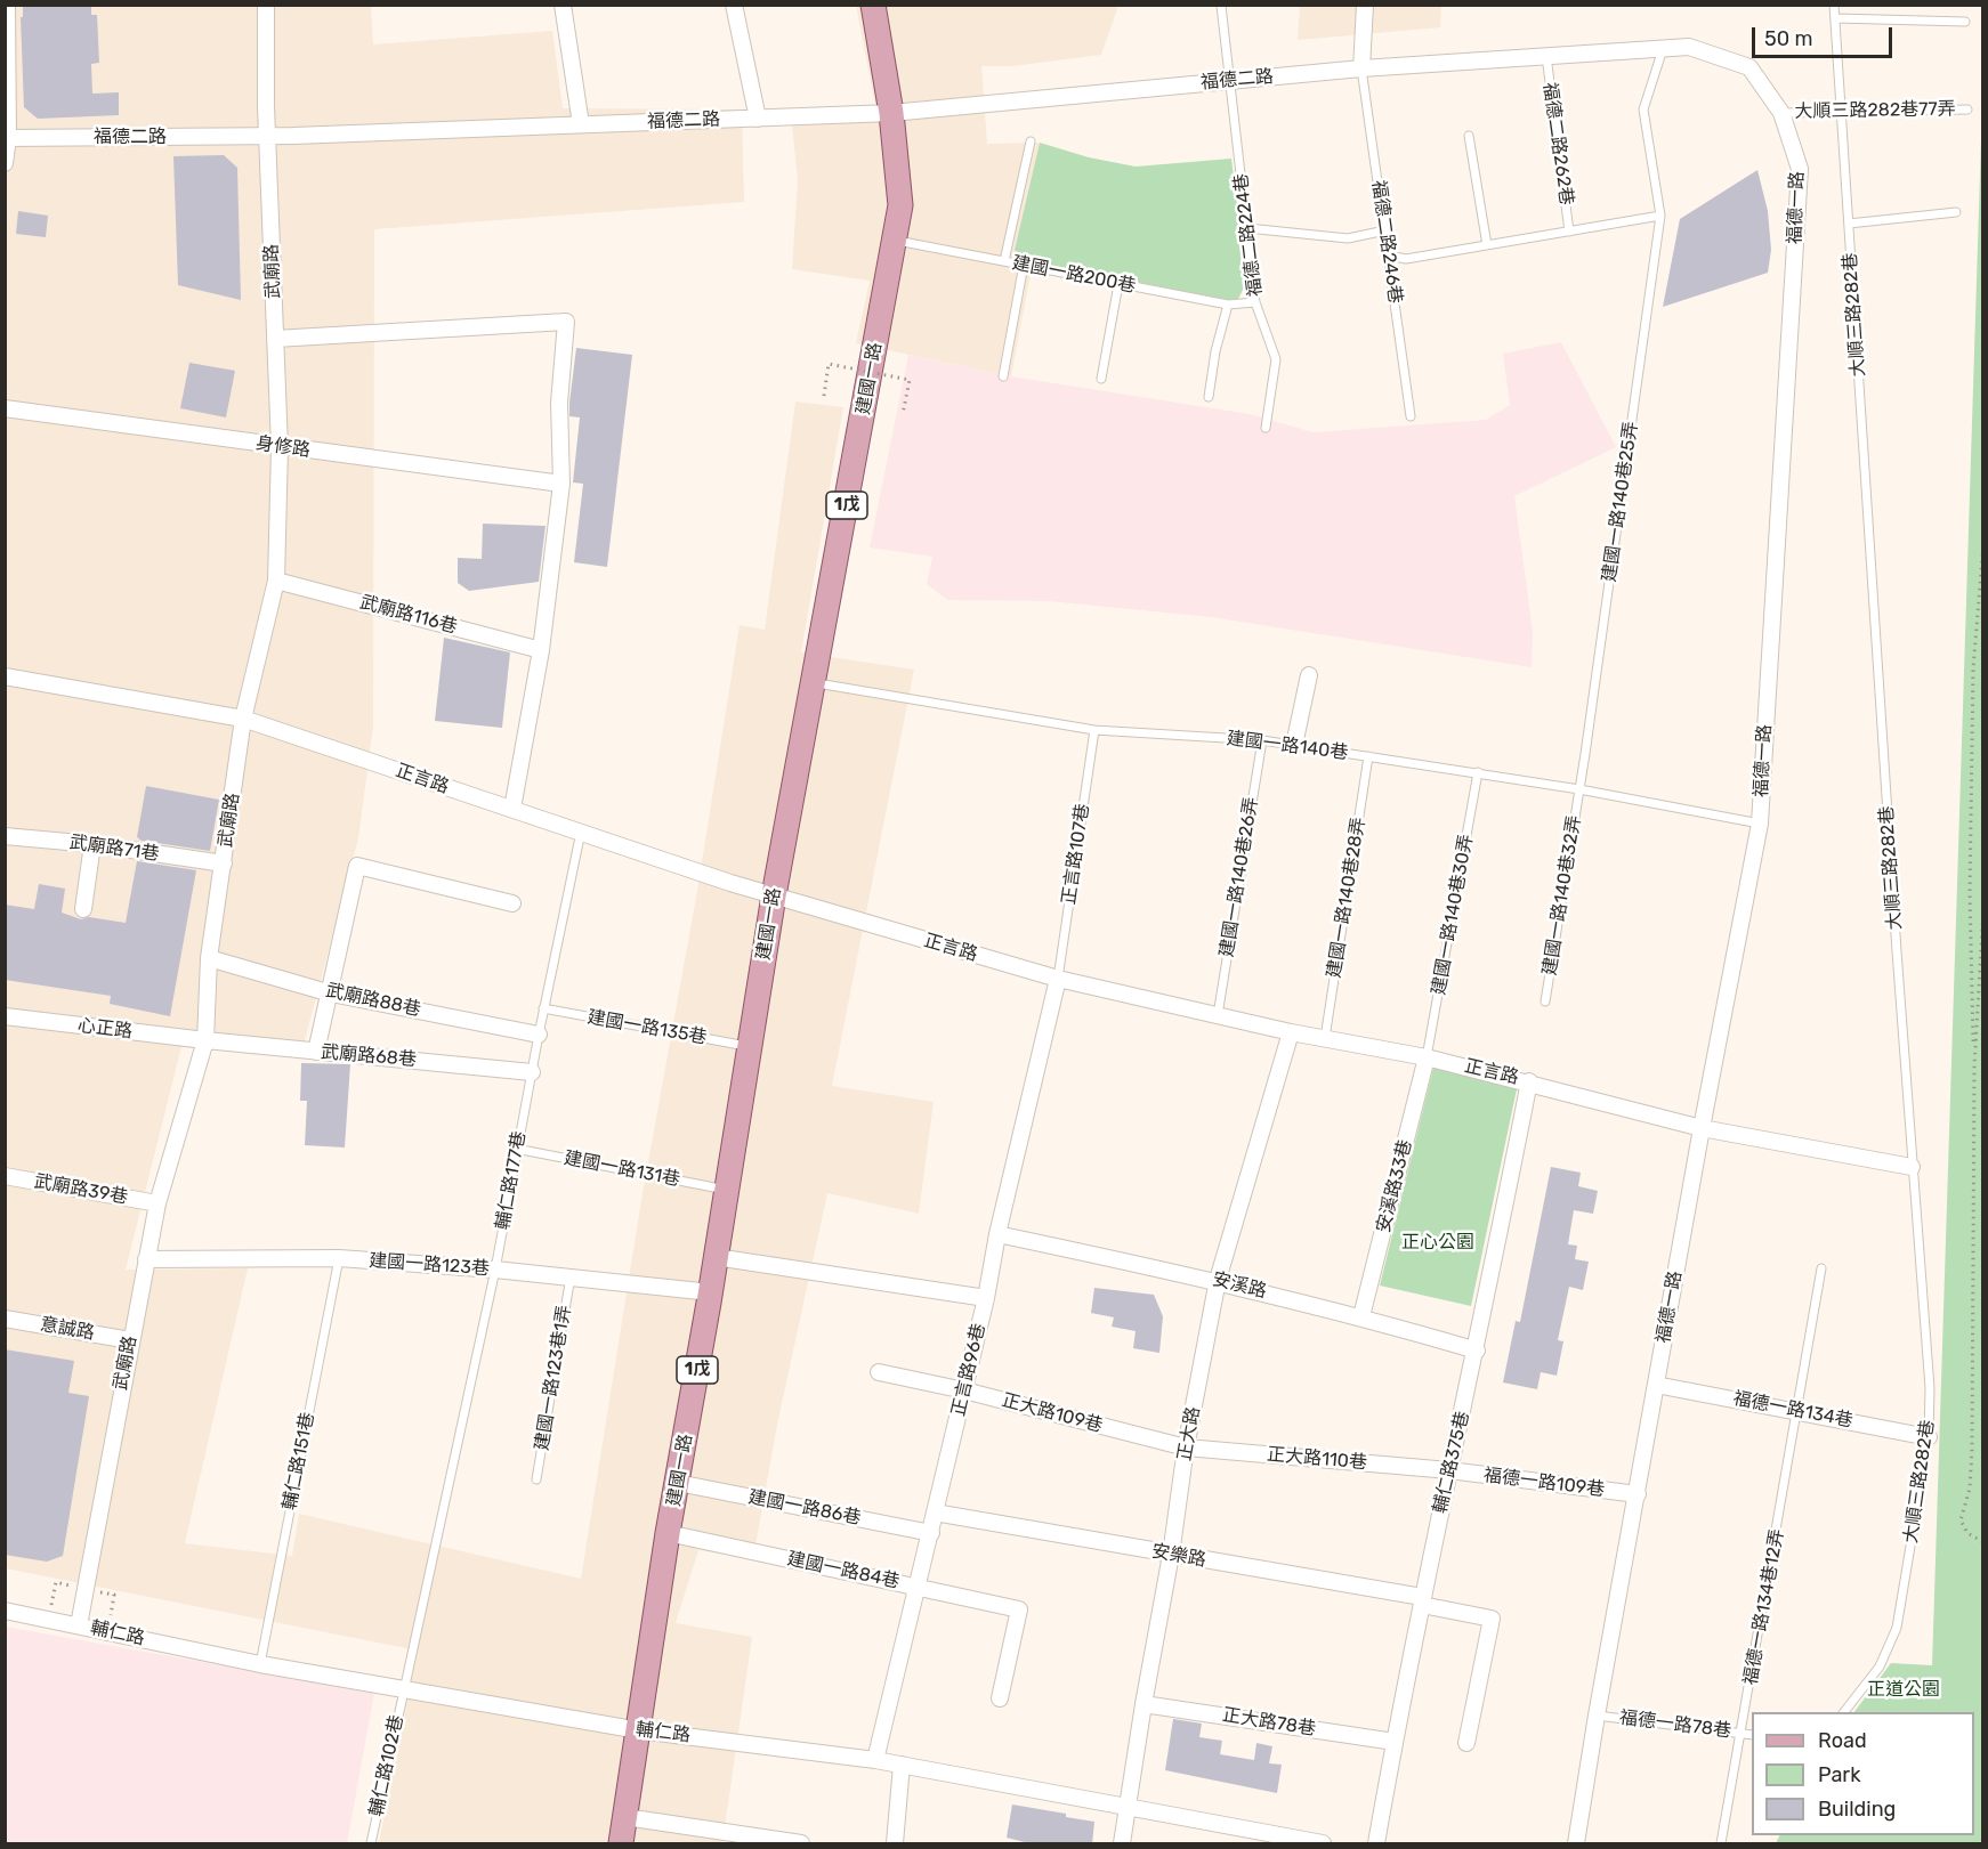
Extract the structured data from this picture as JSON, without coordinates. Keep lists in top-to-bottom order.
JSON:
{
  "streets": {
    "main road": ["建國一路", "1戊"],
    "street": [
      "福德二路",
      "福德一路",
      "武廟路",
      "身修路",
      "武廟路116巷",
      "正言路",
      "武廟路71巷",
      "武廟路88巷",
      "心正路",
      "武廟路68巷",
      "安溪路33巷",
      "武廟路39巷",
      "建國一路123巷",
      "安溪路",
      "意誠路",
      "正言路96巷",
      "福德一路134巷",
      "正大路109巷",
      "正大路",
      "正大路110巷",
      "輔仁路375巷",
      "福德一路109巷",
      "建國一路86巷",
      "安樂路",
      "建國一路84巷",
      "輔仁路",
      "正大路78巷"
    ],
    "lane": [
      "大順三路282巷77弄",
      "福德二路262巷",
      "福德二路224巷",
      "福德二路246巷",
      "建國一路200巷",
      "大順三路282巷",
      "建國一路140巷25弄",
      "建國一路140巷",
      "正言路107巷",
      "建國一路140巷26弄",
      "建國一路140巷32弄",
      "建國一路140巷28弄",
      "建國一路140巷30弄",
      "建國一路135巷",
      "建國一路131巷",
      "輔仁路177巷",
      "建國一路123巷1弄",
      "輔仁路151巷",
      "福德一路134巷12弄",
      "福德一路78巷",
      "輔仁路102巷"
    ]
  },
  "crossings": [
    ["福德二路", "福德一路"],
    ["福德二路", "福德二路224巷"],
    ["福德二路", "福德二路246巷"],
    ["福德二路", "武廟路"],
    ["福德二路", "建國一路"],
    ["大順三路282巷77弄", "福德一路"],
    ["大順三路282巷77弄", "大順三路282巷"],
    ["福德二路262巷", "福德一路"],
    ["福德一路", "福德二路246巷"],
    ["福德一路", "建國一路140巷25弄"],
    ["福德一路", "建國一路140巷"],
    ["福德一路", "正言路"],
    ["福德一路", "福德一路134巷"],
    ["福德一路", "福德一路109巷"],
    ["福德一路", "福德一路78巷"],
    ["福德二路224巷", "建國一路200巷"],
    ["武廟路", "身修路"],
    ["武廟路", "武廟路116巷"],
    ["武廟路", "正言路"],
    ["武廟路", "武廟路71巷"],
    ["武廟路", "武廟路88巷"],
    ["武廟路", "心正路"],
    ["武廟路", "武廟路68巷"],
    ["武廟路", "武廟路39巷"],
    ["武廟路", "建國一路123巷"],
    ["武廟路", "意誠路"],
    ["武廟路", "輔仁路"],
    ["建國一路200巷", "建國一路"],
    ["大順三路282巷", "正言路"],
    ["大順三路282巷", "福德一路134巷"],
    ["建國一路", "建國一路140巷"],
    ["建國一路", "正言路"],
    ["建國一路", "建國一路135巷"],
    ["建國一路", "建國一路131巷"],
    ["建國一路", "建國一路123巷"],
    ["建國一路", "建國一路86巷"],
    ["建國一路", "建國一路84巷"],
    ["建國一路", "輔仁路"],
    ["建國一路140巷25弄", "建國一路140巷"],
    ["建國一路140巷25弄", "建國一路140巷32弄"],
    ["建國一路140巷", "正言路107巷"],
    ["建國一路140巷", "建國一路140巷26弄"],
    ["建國一路140巷", "建國一路140巷32弄"],
    ["建國一路140巷", "建國一路140巷28弄"],
    ["建國一路140巷", "建國一路140巷30弄"],
    ["正言路", "正言路107巷"],
    ["正言路", "建國一路140巷26弄"],
    ["正言路", "建國一路140巷28弄"],
    ["正言路", "建國一路140巷30弄"],
    ["正言路", "輔仁路177巷"],
    ["正言路", "安溪路33巷"],
    ["正言路", "正言路96巷"],
    ["正言路", "正大路"],
    ["正言路", "輔仁路375巷"],
    ["正言路107巷", "正言路96巷"],
    ["建國一路140巷30弄", "安溪路33巷"],
    ["武廟路88巷", "輔仁路177巷"],
    ["建國一路135巷", "輔仁路177巷"],
    ["心正路", "武廟路68巷"],
    ["武廟路68巷", "輔仁路177巷"],
    ["建國一路131巷", "輔仁路177巷"],
    ["輔仁路177巷", "建國一路123巷"],
    ["輔仁路177巷", "輔仁路"],
    ["輔仁路177巷", "輔仁路102巷"],
    ["安溪路33巷", "安溪路"],
    ["建國一路123巷", "建國一路123巷1弄"],
    ["建國一路123巷", "輔仁路151巷"],
    ["安溪路", "正言路96巷"],
    ["安溪路", "正大路"],
    ["安溪路", "輔仁路375巷"],
    ["正言路96巷", "正大路109巷"],
    ["正言路96巷", "建國一路86巷"],
    ["正言路96巷", "安樂路"],
    ["正言路96巷", "建國一路84巷"],
    ["正言路96巷", "輔仁路"],
    ["福德一路134巷", "福德一路134巷12弄"],
    ["正大路109巷", "正大路"],
    ["正大路109巷", "正大路110巷"],
    ["正大路", "正大路110巷"],
    ["正大路", "安樂路"],
    ["正大路", "輔仁路"],
    ["正大路", "正大路78巷"],
    ["正大路110巷", "輔仁路375巷"],
    ["正大路110巷", "福德一路109巷"],
    ["輔仁路151巷", "輔仁路"],
    ["輔仁路375巷", "福德一路109巷"],
    ["輔仁路375巷", "安樂路"],
    ["輔仁路375巷", "正大路78巷"],
    ["福德一路134巷12弄", "福德一路78巷"],
    ["輔仁路", "輔仁路102巷"]
  ],
  "parks": ["正心公園", "正道公園"],
  "legend": ["Road", "Park", "Building"],
  "scale_bar": "50 m"
}
